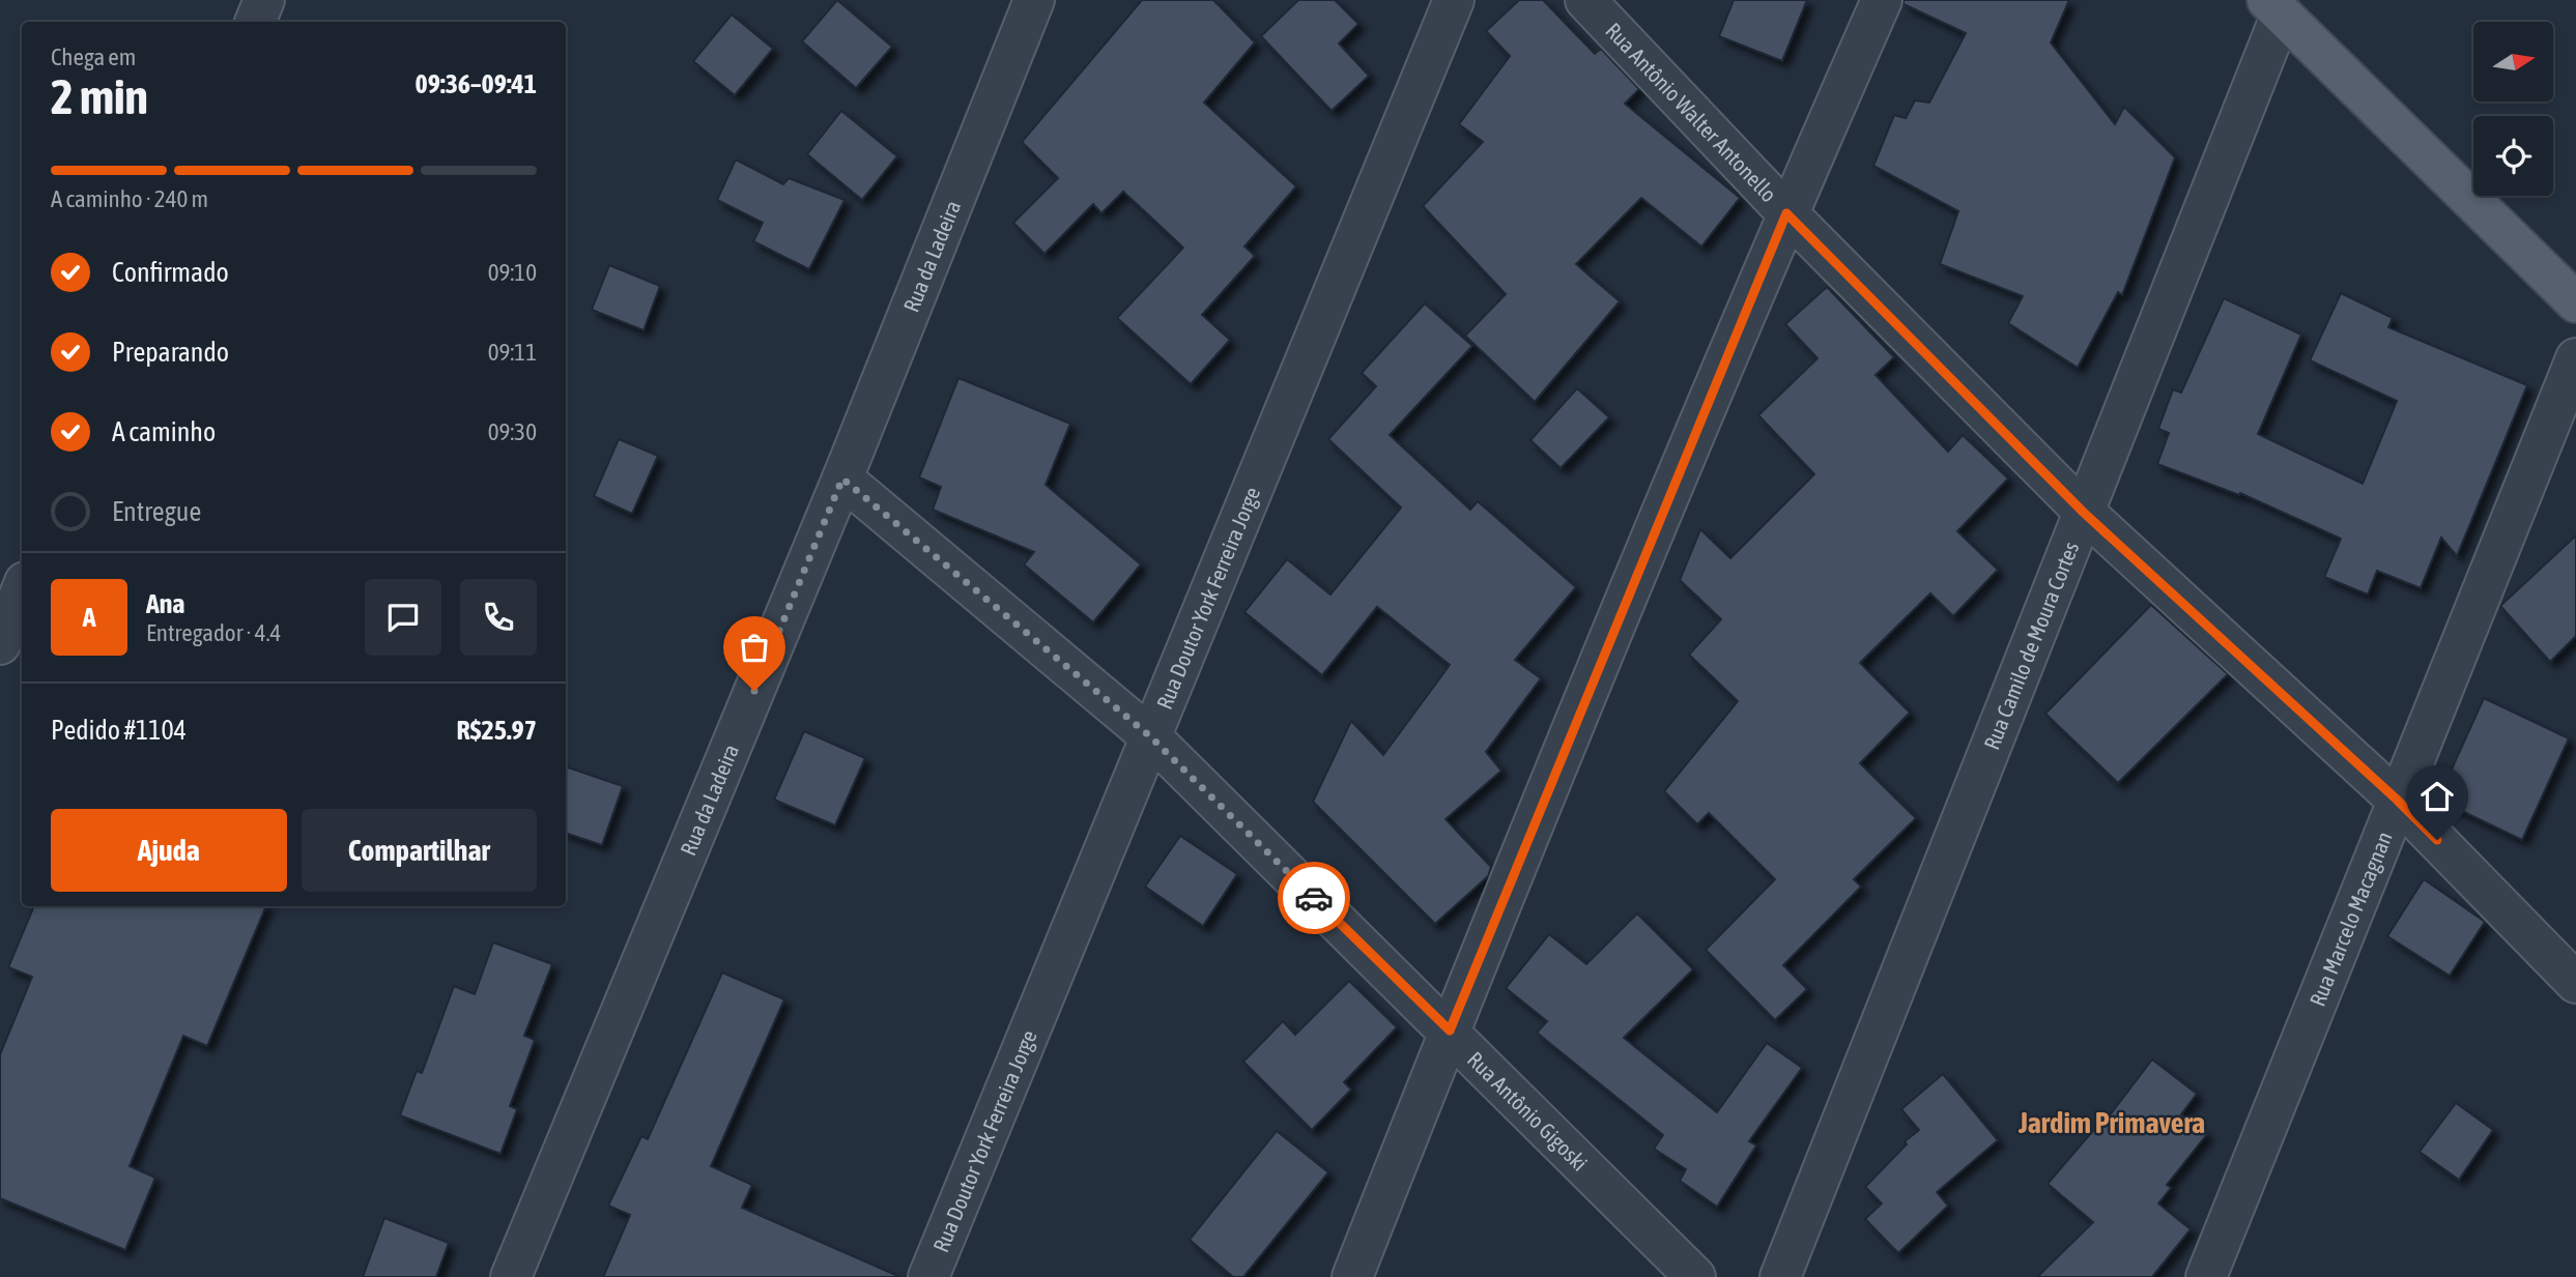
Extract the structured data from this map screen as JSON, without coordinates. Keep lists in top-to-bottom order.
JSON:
{
  "streets": {
    "street": [
      "Rua Antônio Walter Antonello",
      "Rua da Ladeira",
      "Rua Doutor York Ferreira Jorge",
      "Rua Camilo de Moura Cortes",
      "Rua Marcelo Macagnan",
      "Rua Antônio Gigoski"
    ]
  },
  "crossings": [
    ["Rua Antônio Walter Antonello", "Rua Camilo de Moura Cortes"],
    ["Rua Antônio Walter Antonello", "Rua Marcelo Macagnan"],
    ["Rua da Ladeira", "Rua Antônio Gigoski"],
    ["Rua Doutor York Ferreira Jorge", "Rua Antônio Gigoski"]
  ],
  "districts": ["Jardim Primavera"],
  "north": "right",
  "page": {
    "heading": ["2 min", "Chega em", "09:36–09:41"],
    "panel": [
      "Ana",
      "Entregador · 4.4",
      "Pedido #1104",
      "R$25.97"
    ],
    "bar": "A caminho · 240 m",
    "list": [
      ["Confirmado", "09:10"],
      ["Preparando", "09:11"],
      ["A caminho", "09:30"],
      "Entregue"
    ],
    "round": "A",
    "buttons": ["Ajuda", "Compartilhar"]
  }
}
